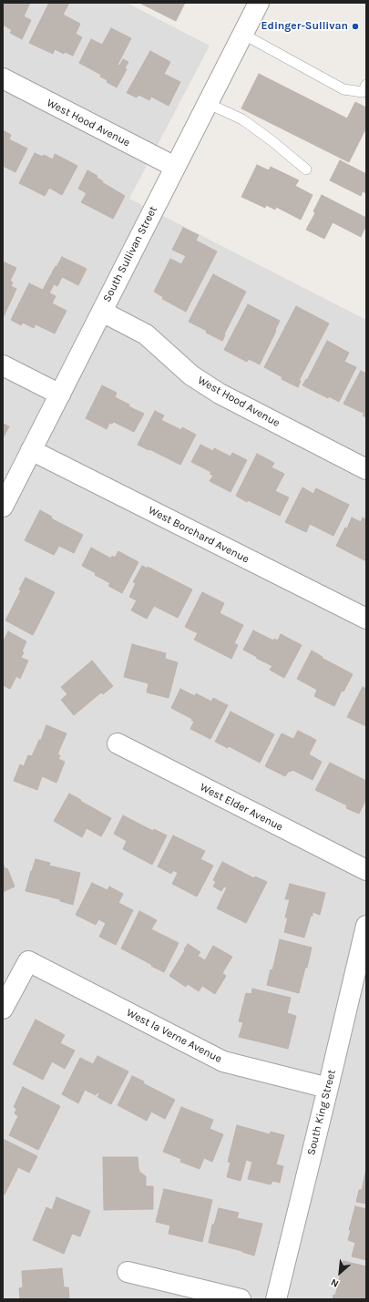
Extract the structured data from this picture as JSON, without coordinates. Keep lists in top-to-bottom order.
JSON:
{
  "streets": {
    "street": [
      "West Hood Avenue",
      "South Sullivan Street",
      "West Borchard Avenue",
      "West Elder Avenue",
      "West la Verne Avenue",
      "South King Street"
    ]
  },
  "crossings": [
    ["West Hood Avenue", "South Sullivan Street"],
    ["South Sullivan Street", "West Borchard Avenue"],
    ["West la Verne Avenue", "South King Street"]
  ],
  "places": ["Edinger-Sullivan"],
  "north": "bottom left"
}
